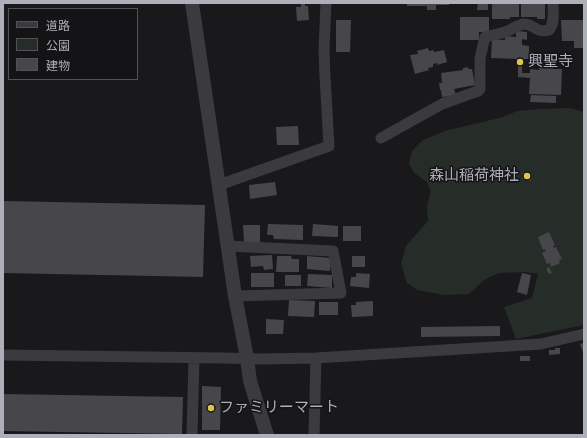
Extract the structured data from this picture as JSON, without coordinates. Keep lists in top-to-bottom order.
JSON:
{
  "places": ["興聖寺", "森山稲荷神社", "ファミリーマート"],
  "legend": ["道路", "公園", "建物"]
}
